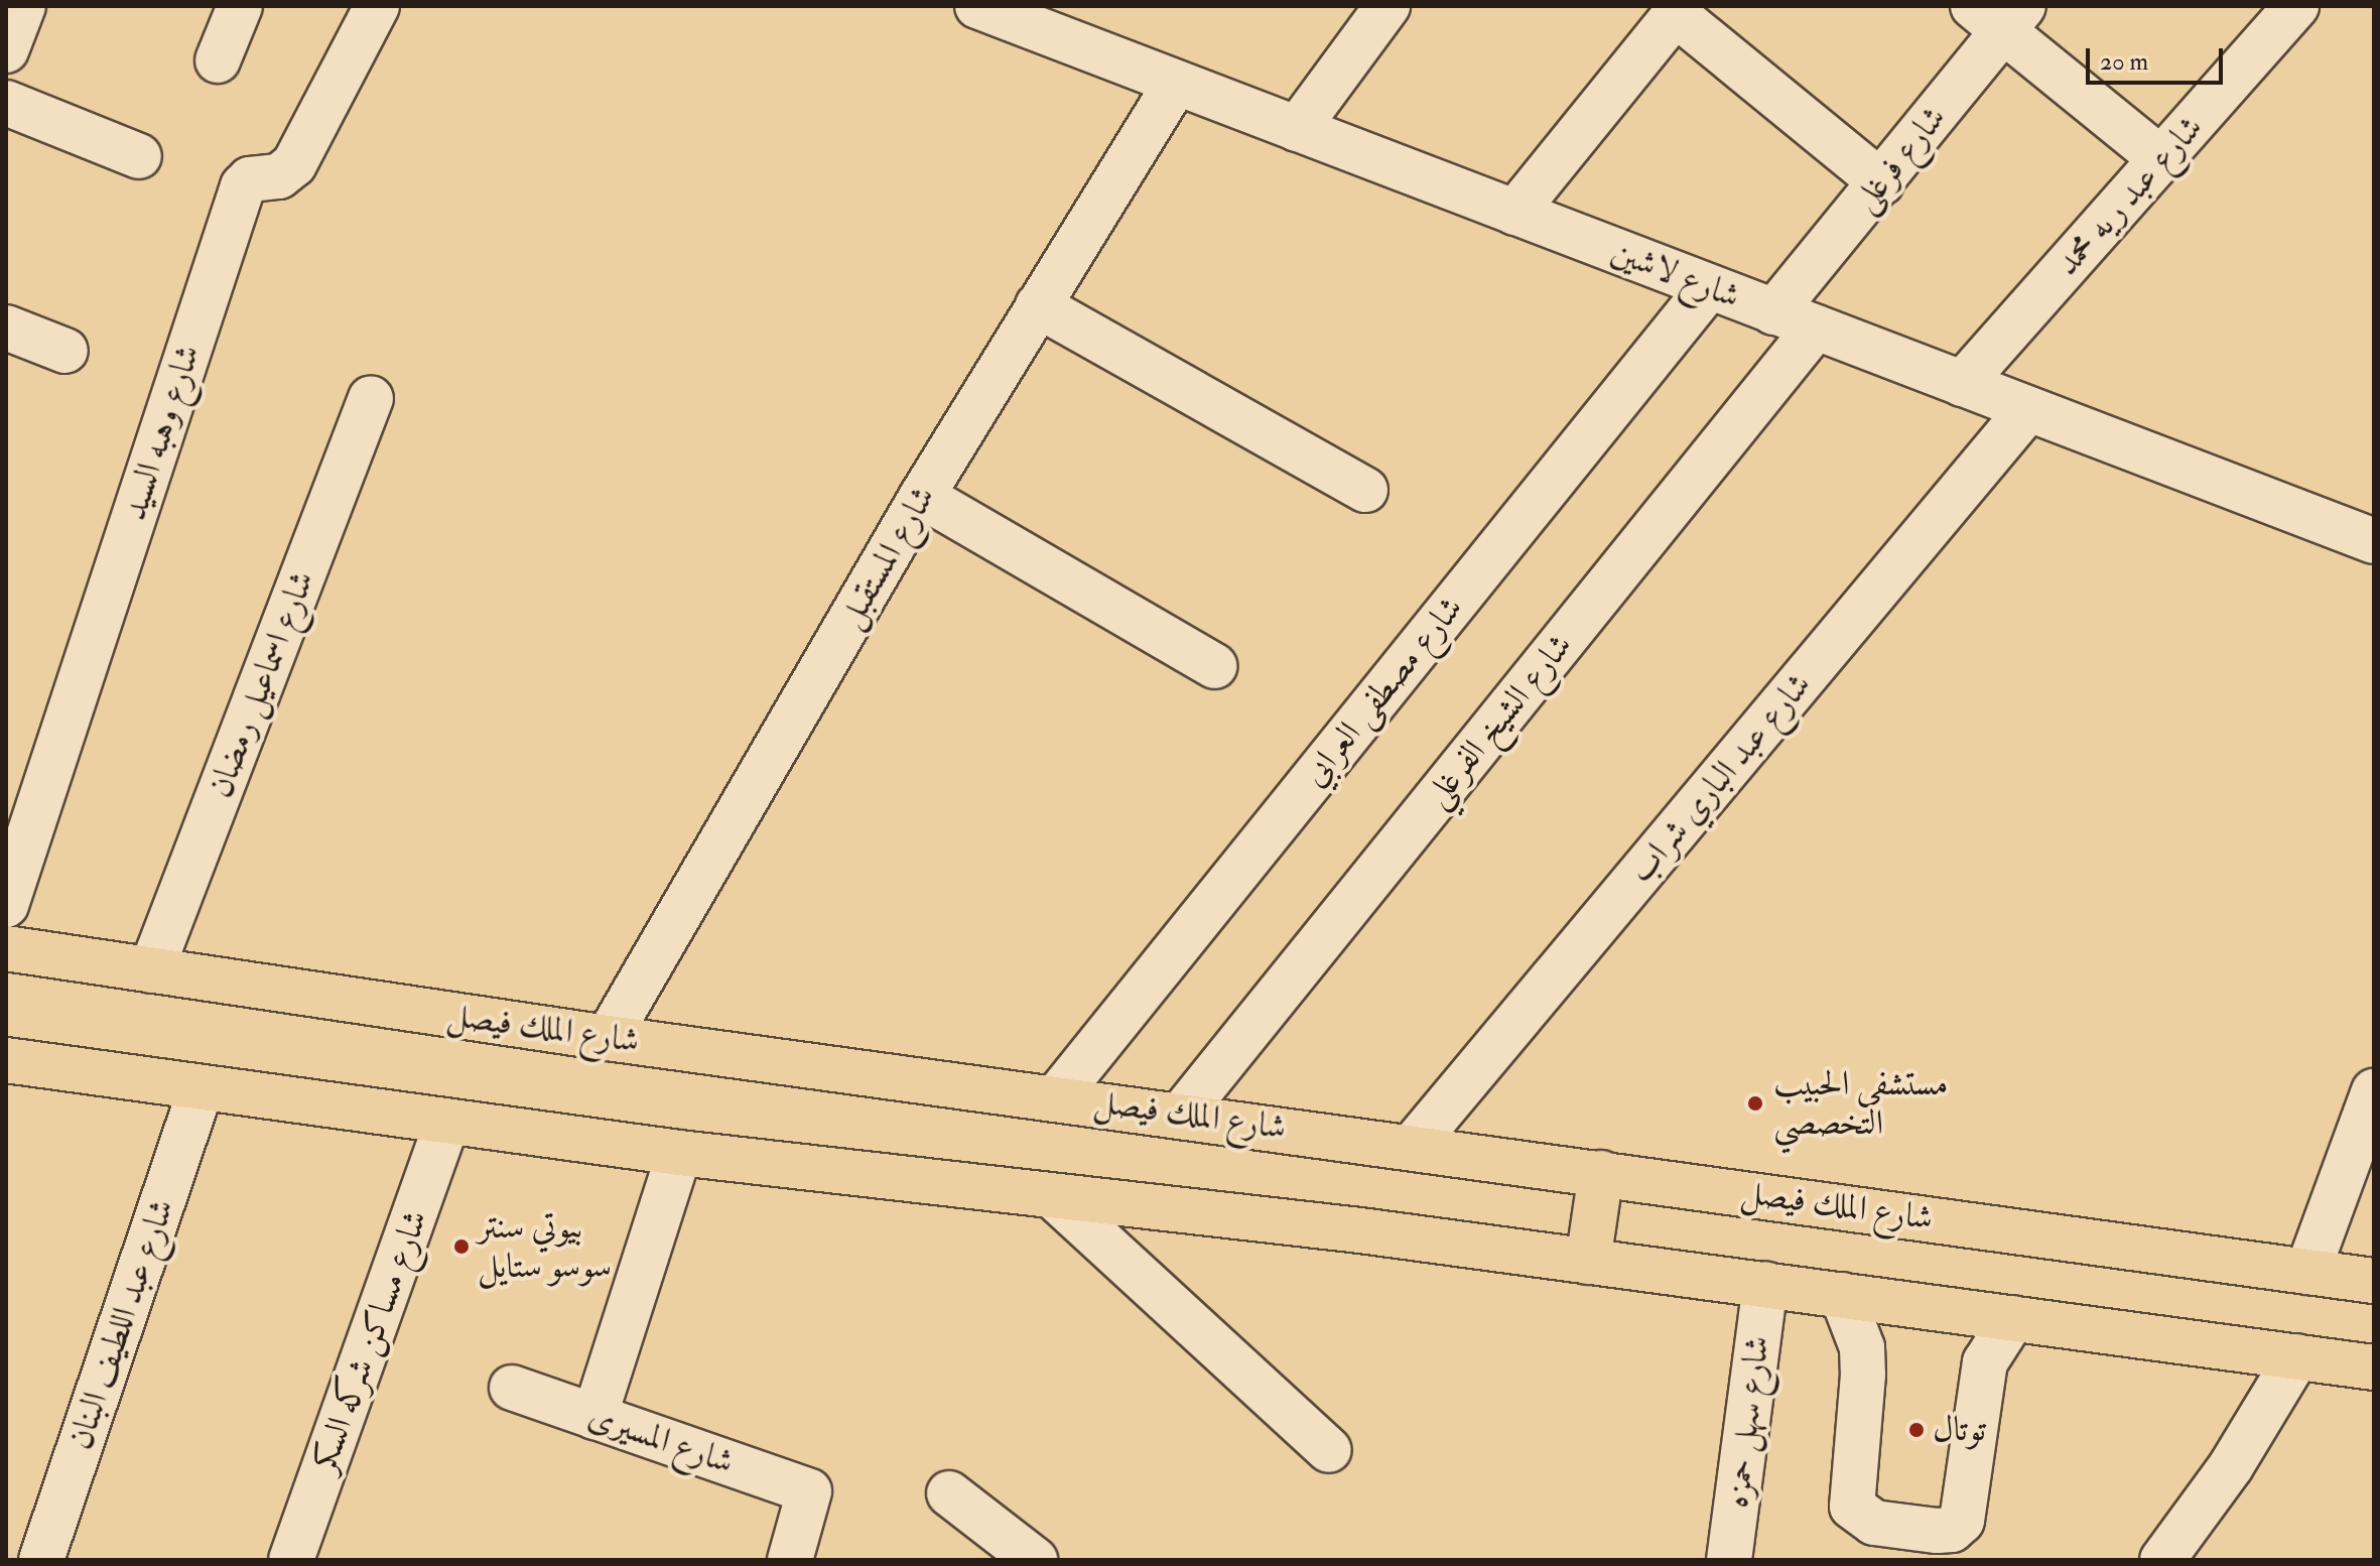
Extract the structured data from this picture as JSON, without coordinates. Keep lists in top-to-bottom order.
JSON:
{
  "streets": {
    "main road": ["شارع الملك فيصل"],
    "street": [
      "شارع فرغلى",
      "شارع عبد ريه محمد",
      "شارع لاشين",
      "شارع وهبه السيد",
      "شارع المستقبل",
      "شارع اسماعيل رمضان",
      "شارع مصطفى العرابي",
      "شارع الشيخ الفرغلي",
      "شارع عبد الباري شراب",
      "شارع عبد اللطيف البنان",
      "شارع مساكن شركه السكر",
      "شارع سهل حمزه",
      "شارع المسيرى"
    ]
  },
  "crossings": [
    ["شارع فرغلى", "شارع لاشين"],
    ["شارع عبد ريه محمد", "شارع لاشين"],
    ["شارع لاشين", "شارع المستقبل"],
    ["شارع لاشين", "شارع مصطفى العرابي"],
    ["شارع لاشين", "شارع الشيخ الفرغلي"],
    ["شارع لاشين", "شارع عبد الباري شراب"],
    ["شارع المستقبل", "شارع الملك فيصل"],
    ["شارع اسماعيل رمضان", "شارع الملك فيصل"],
    ["شارع مصطفى العرابي", "شارع الملك فيصل"],
    ["شارع الشيخ الفرغلي", "شارع الملك فيصل"],
    ["شارع عبد الباري شراب", "شارع الملك فيصل"]
  ],
  "places": ["مستشفى الحبيب التخصصي", "بيوتي سنتر سوسو ستايل", "توتال"],
  "scale_bar": "20 m"
}
